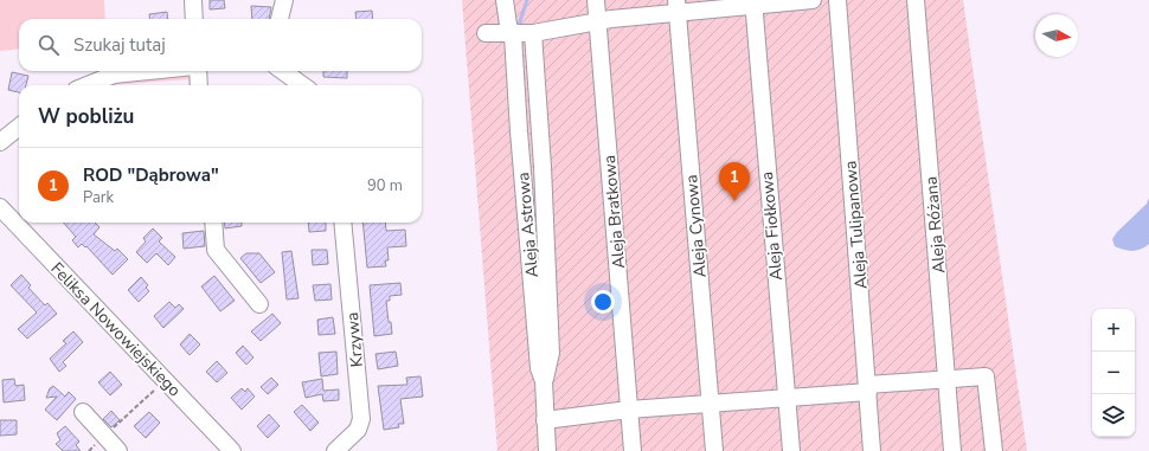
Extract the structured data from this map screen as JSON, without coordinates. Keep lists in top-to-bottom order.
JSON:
{
  "streets": {
    "street": [
      "Aleja Bratkowa",
      "Aleja Astrowa",
      "Aleja Tulipanowa",
      "Aleja Różana",
      "Aleja Cynowa",
      "Aleja Fiołkowa",
      "Feliksa Nowowiejskiego",
      "Krzywa"
    ]
  },
  "north": "right",
  "page": {
    "search": "Szukaj tutaj",
    "heading": "W pobliżu",
    "list": [
      {
        "mark": "1",
        "name": "ROD \"Dąbrowa\"",
        "note": "Park",
        "value": "90 m"
      }
    ],
    "pins": "1",
    "map_buttons": ["+", "−"]
  }
}
